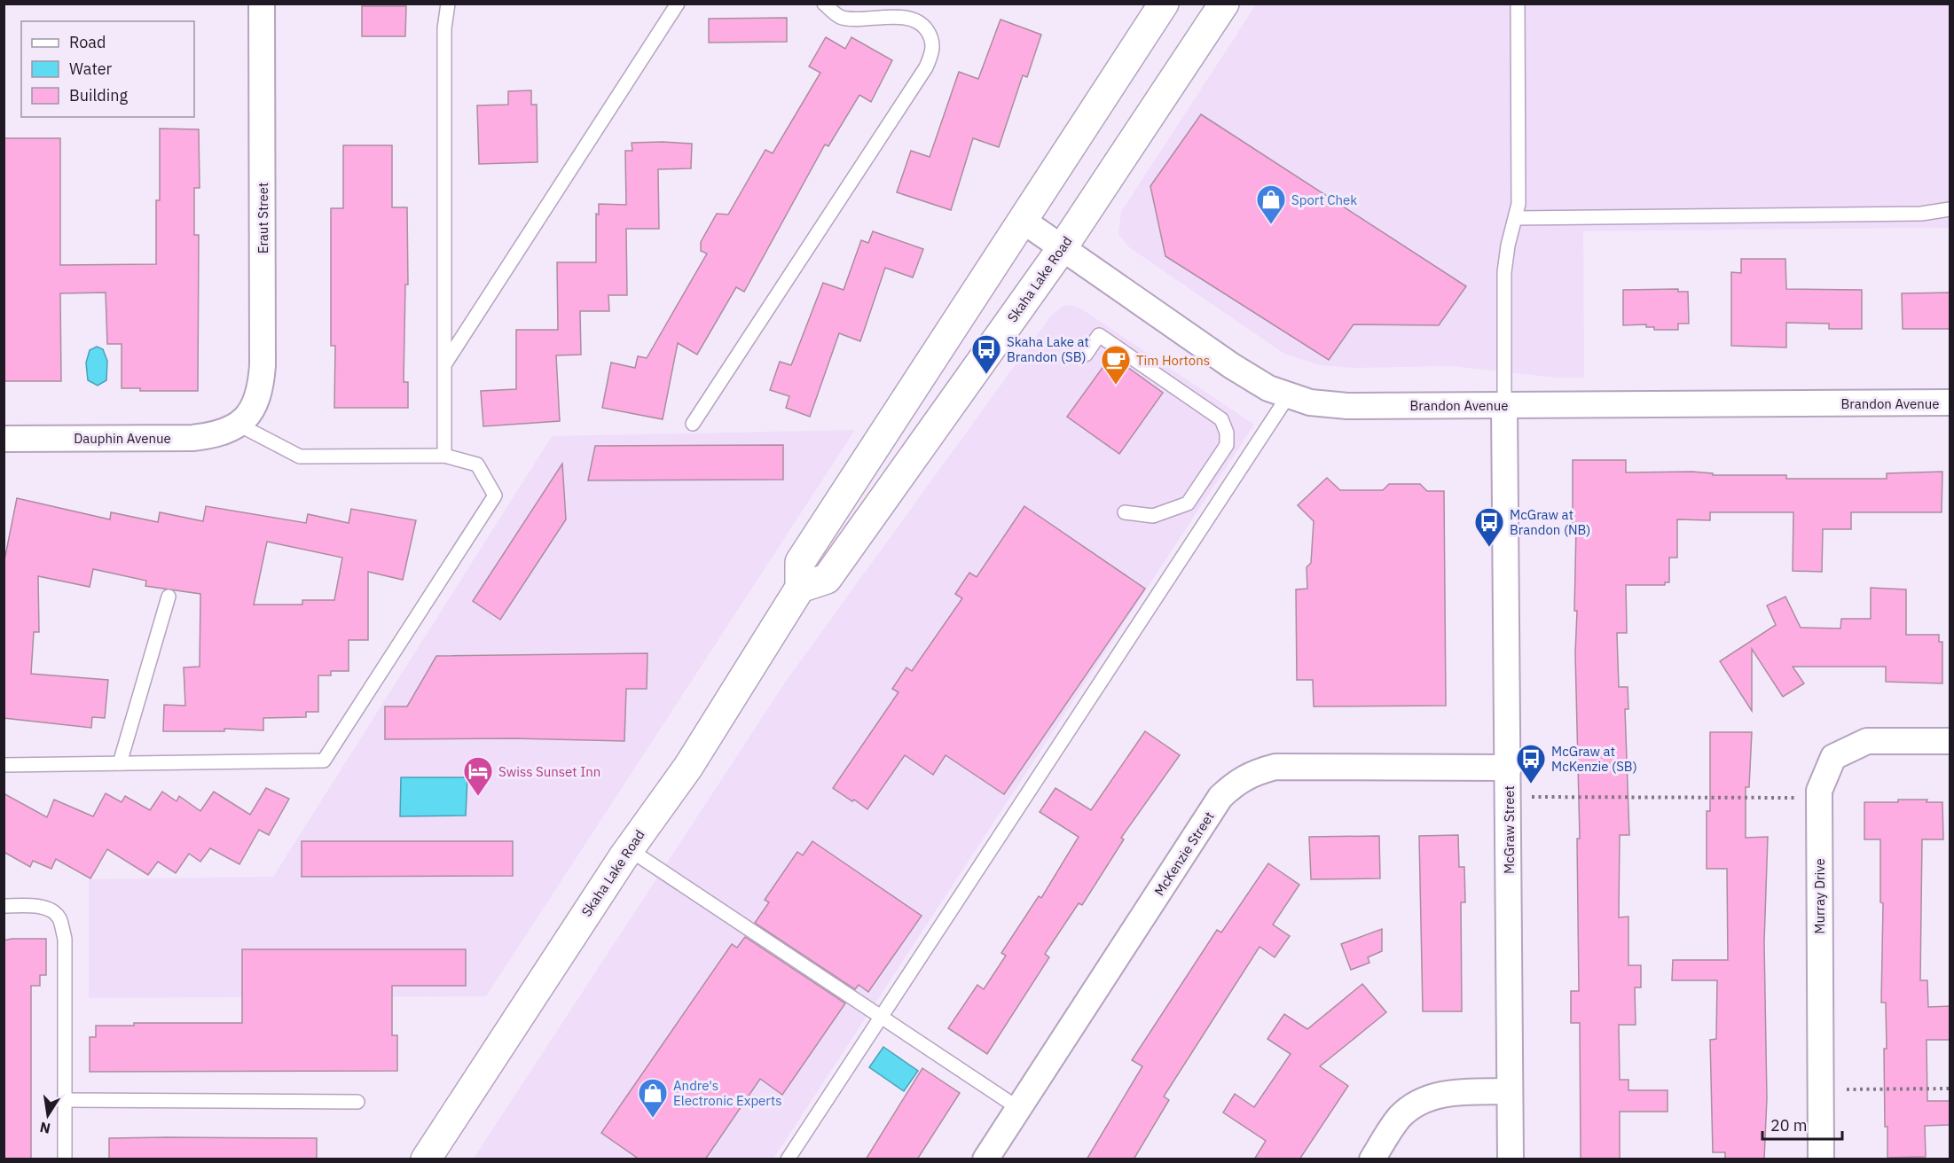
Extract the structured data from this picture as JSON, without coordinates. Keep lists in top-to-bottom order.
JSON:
{
  "streets": {
    "main road": ["Skaha Lake Road"],
    "street": [
      "Eraut Street",
      "Brandon Avenue",
      "Dauphin Avenue",
      "McGraw Street",
      "McKenzie Street",
      "Murray Drive"
    ]
  },
  "crossings": [
    ["Eraut Street", "Dauphin Avenue"],
    ["Skaha Lake Road", "Brandon Avenue"],
    ["Brandon Avenue", "McGraw Street"],
    ["McGraw Street", "McKenzie Street"]
  ],
  "places": {
    "shop": ["Sport Chek", "Andre's Electronic Experts"],
    "bus stop": ["Skaha Lake at Brandon (SB)", "McGraw at Brandon (NB)", "McGraw at McKenzie (SB)"],
    "cafe": ["Tim Hortons"],
    "hotel": ["Swiss Sunset Inn"]
  },
  "legend": ["Road", "Water", "Building"],
  "scale_bar": "20 m",
  "north": "bottom"
}
